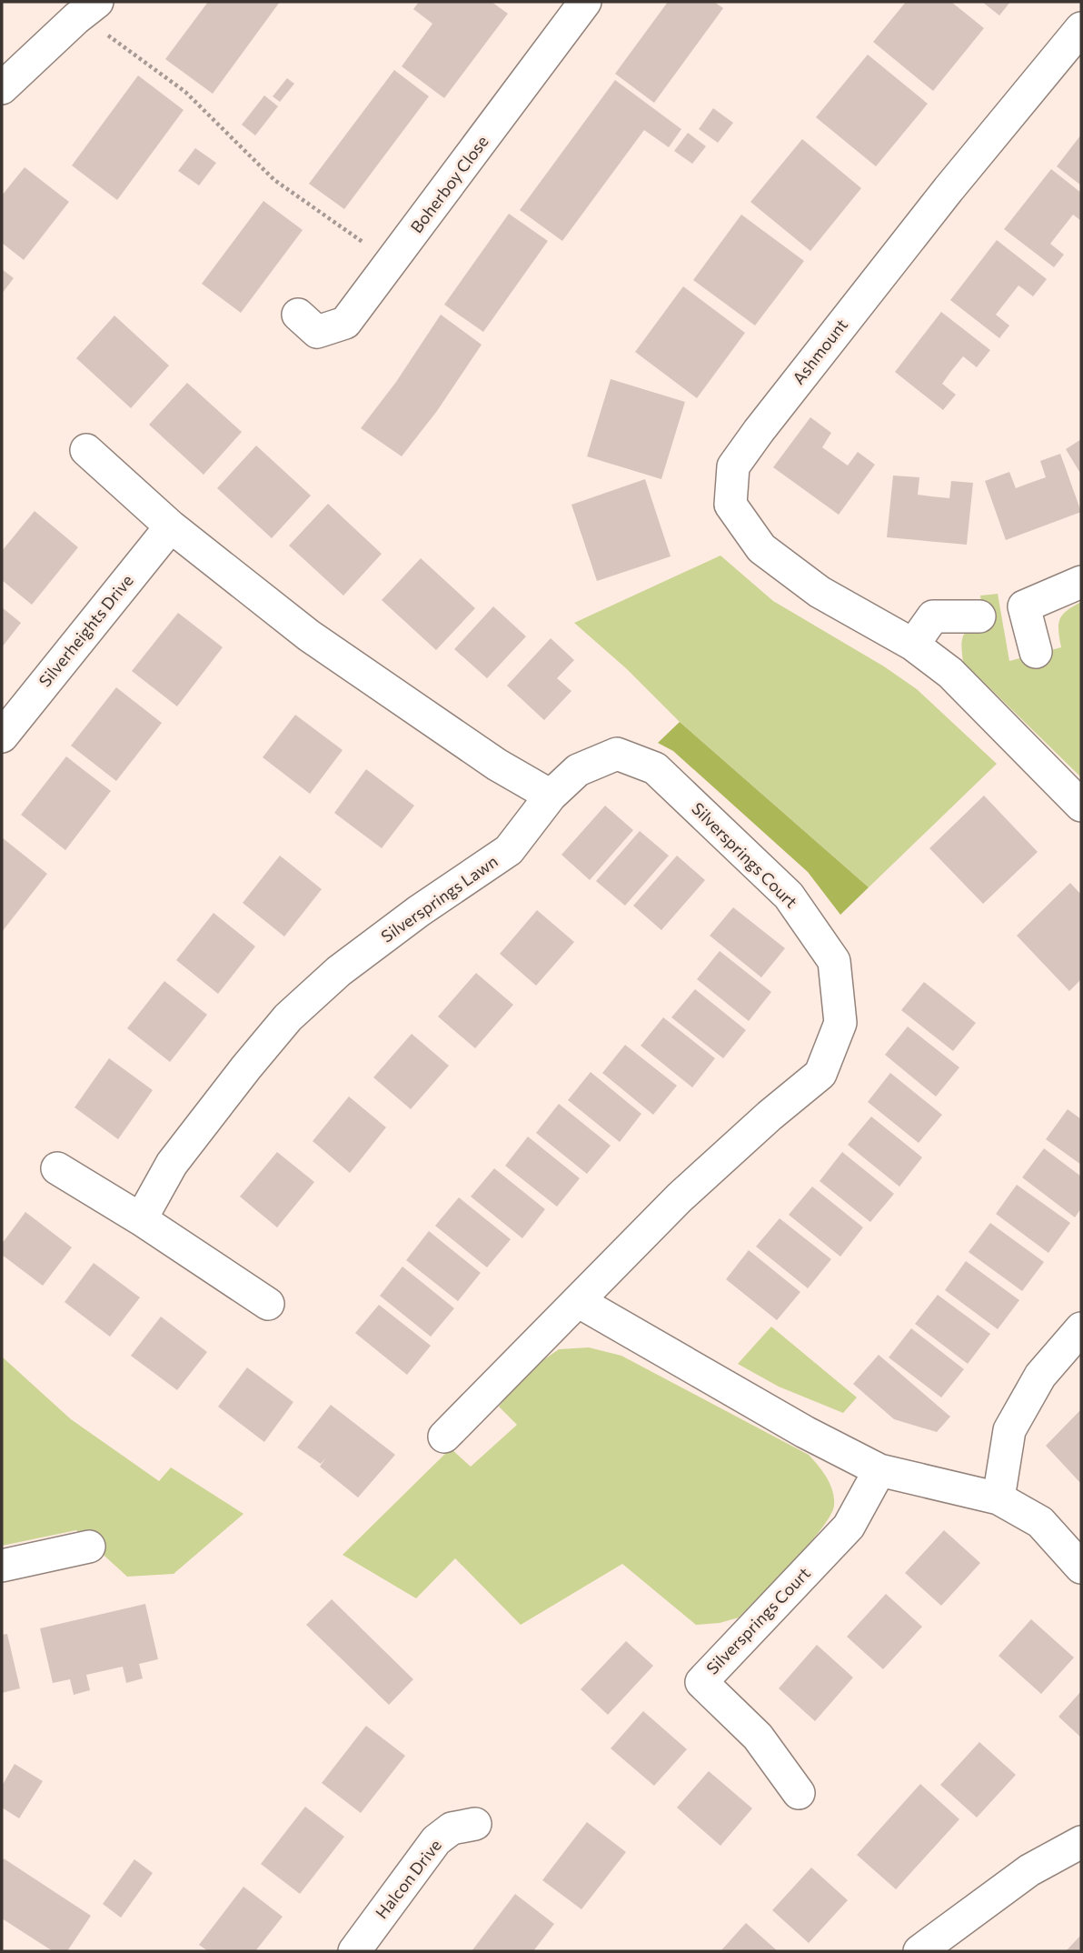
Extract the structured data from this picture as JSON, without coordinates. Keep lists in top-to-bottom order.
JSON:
{
  "streets": {
    "street": [
      "Boherboy Close",
      "Ashmount",
      "Silverheights Drive",
      "Silversprings Court",
      "Silversprings Lawn",
      "Halcon Drive"
    ]
  },
  "crossings": [
    ["Silversprings Court", "Silversprings Lawn"]
  ]
}
